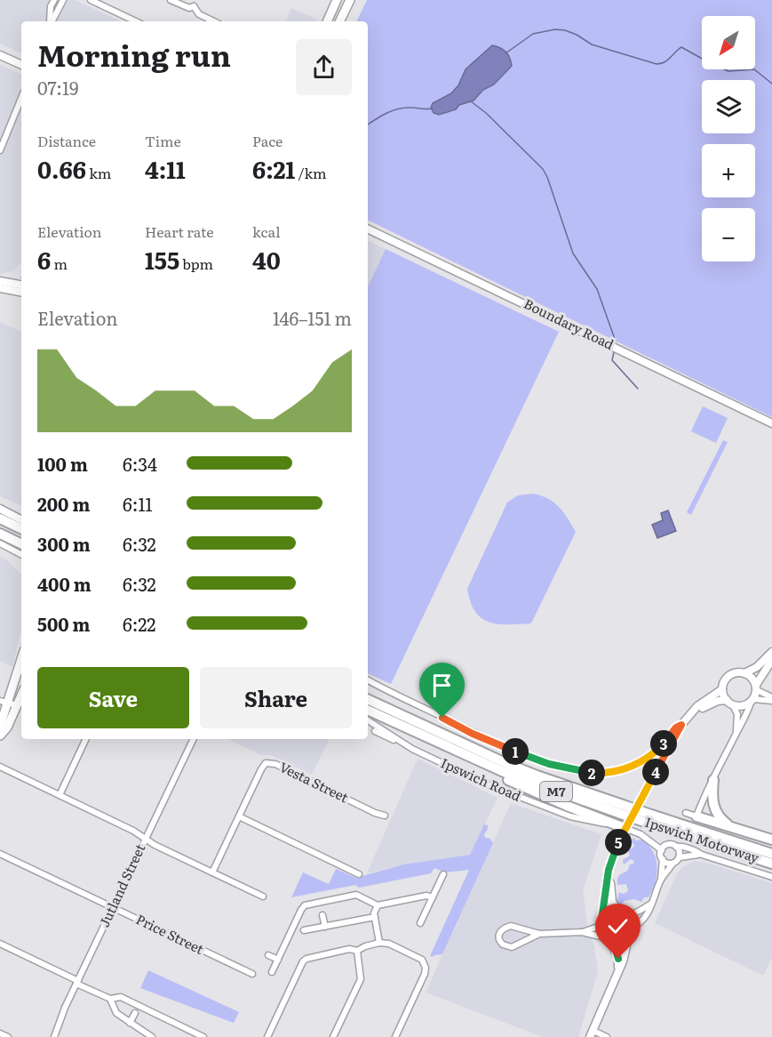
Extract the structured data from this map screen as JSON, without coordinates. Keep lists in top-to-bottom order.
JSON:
{
  "streets": {
    "highway": ["M7", "Ipswich Motorway"],
    "main road": ["Boundary Road"],
    "street": [
      "Ipswich Road",
      "Vesta Street",
      "Jutland Street",
      "Price Street"
    ]
  },
  "crossings": [
    ["Jutland Street", "Price Street"]
  ],
  "north": "bottom left",
  "page": {
    "map_buttons": ["+", "−"],
    "heading": ["Morning run", "07:19"],
    "stats": [
      ["Distance", "0.66 km"],
      ["Time", "4:11"],
      ["Pace", "6:21 /km"],
      ["Elevation", "6 m"],
      ["Heart rate", "155 bpm"],
      ["kcal", "40"]
    ],
    "chart": ["Elevation", "146–151 m"],
    "list": [
      {
        "name": "100 m",
        "note": "6:34"
      },
      {
        "name": "200 m",
        "note": "6:11"
      },
      {
        "name": "300 m",
        "note": "6:32"
      },
      {
        "name": "400 m",
        "note": "6:32"
      },
      {
        "name": "500 m",
        "note": "6:22"
      }
    ],
    "buttons": ["Save", "Share"],
    "pins": [
      "3",
      "1",
      "4",
      "2",
      "5"
    ]
  }
}
